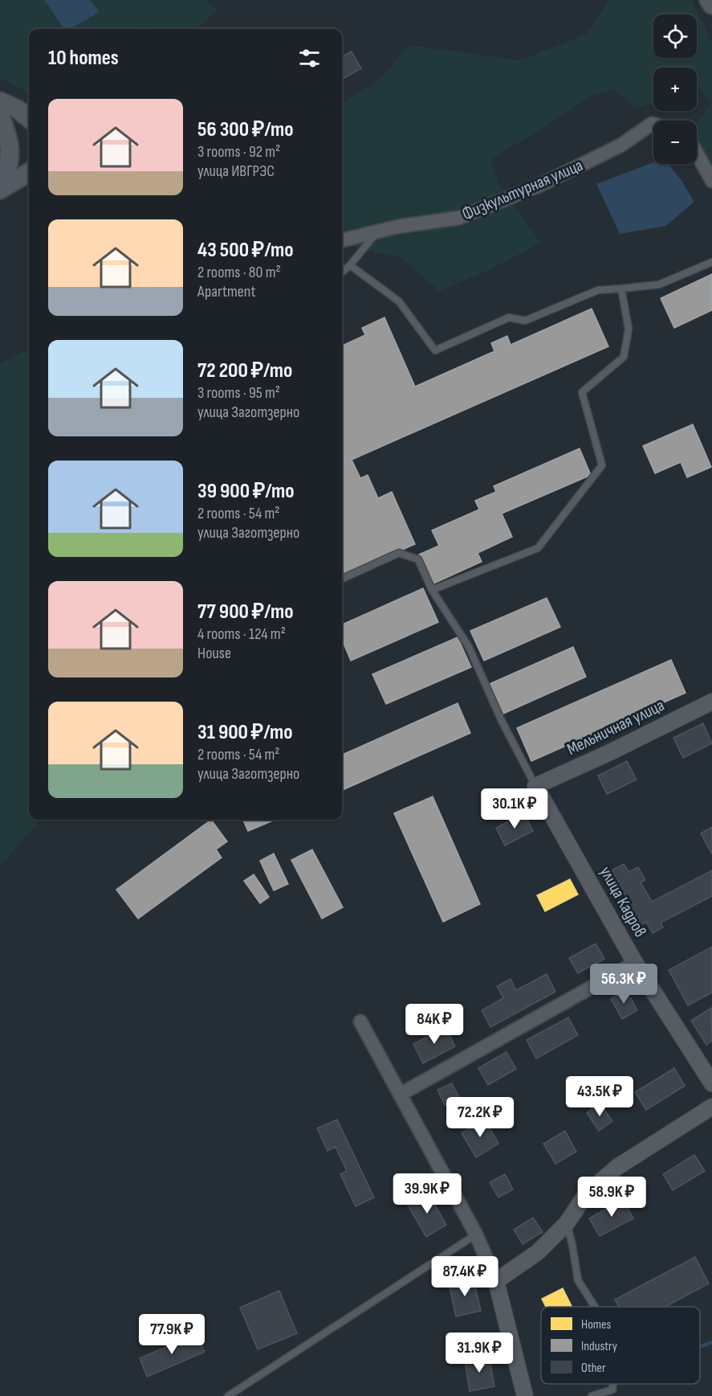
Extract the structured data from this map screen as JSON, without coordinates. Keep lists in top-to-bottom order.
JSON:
{
  "streets": {
    "street": ["Физкультурная улица", "Мельничная улица", "улица Кадров"]
  },
  "crossings": [
    ["Мельничная улица", "улица Кадров"]
  ],
  "legend": ["Homes", "Industry", "Other"],
  "page": {
    "map_buttons": ["+", "−"],
    "heading": "10 homes",
    "list": [
      {
        "name": "56 300 ₽/mo",
        "note": "3 rooms · 92 m² · улица ИВГРЭС"
      },
      {
        "name": "43 500 ₽/mo",
        "note": "2 rooms · 80 m² · Apartment"
      },
      {
        "name": "72 200 ₽/mo",
        "note": "3 rooms · 95 m² · улица Заготзерно"
      },
      {
        "name": "39 900 ₽/mo",
        "note": "2 rooms · 54 m² · улица Заготзерно"
      },
      {
        "name": "77 900 ₽/mo",
        "note": "4 rooms · 124 m² · House"
      },
      {
        "name": "31 900 ₽/mo",
        "note": "2 rooms · 54 m² · улица Заготзерно"
      }
    ],
    "price": [
      "30.1K ₽",
      "56.3K ₽",
      "84K ₽",
      "43.5K ₽",
      "72.2K ₽",
      "39.9K ₽",
      "58.9K ₽",
      "87.4K ₽",
      "77.9K ₽",
      "31.9K ₽"
    ]
  }
}
